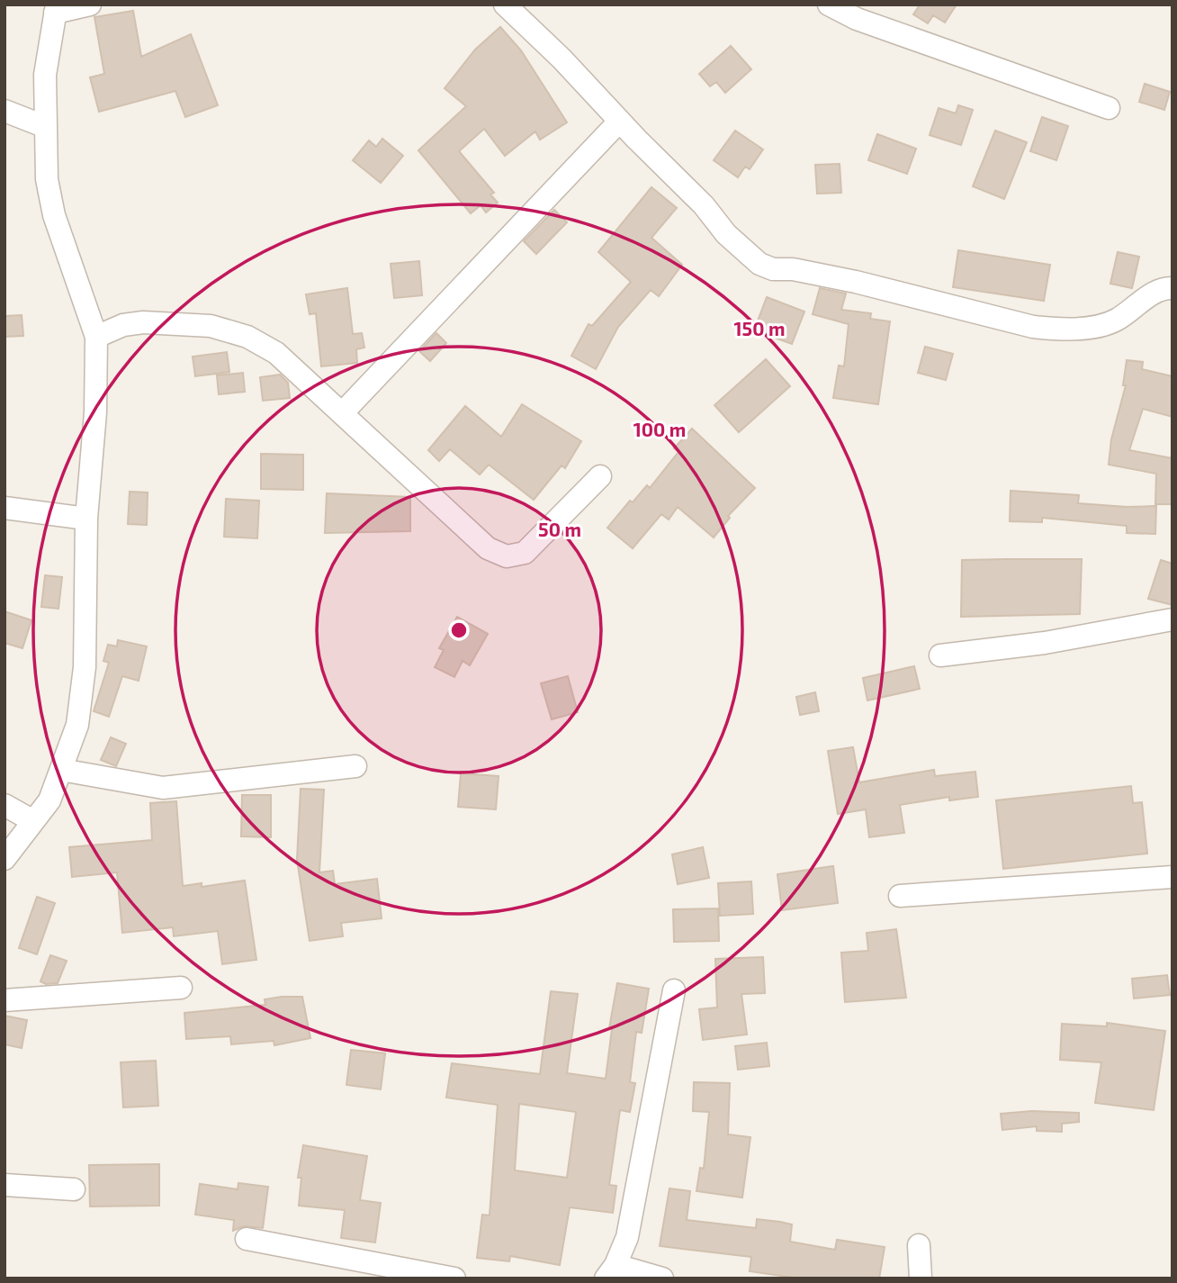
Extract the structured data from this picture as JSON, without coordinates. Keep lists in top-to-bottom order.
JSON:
{
  "rings": ["150 m", "100 m", "50 m"]
}
